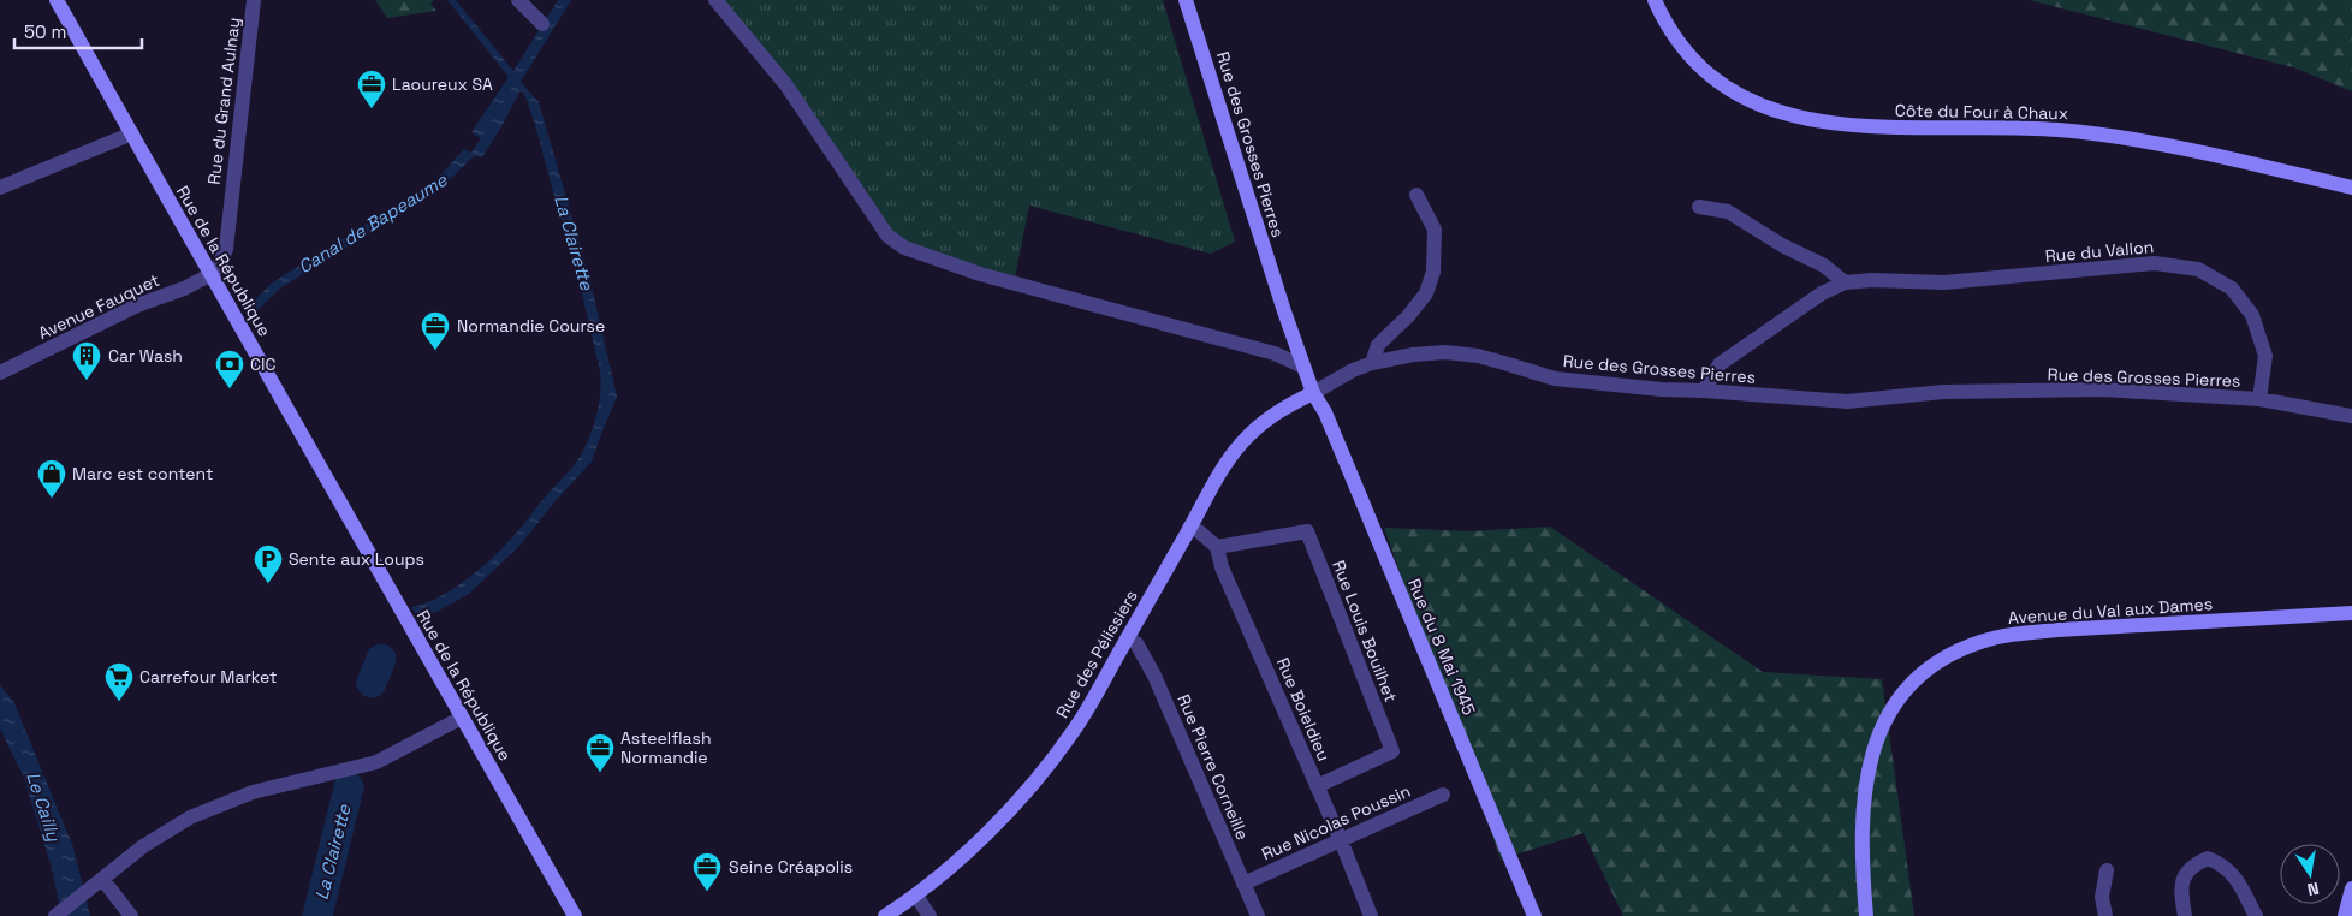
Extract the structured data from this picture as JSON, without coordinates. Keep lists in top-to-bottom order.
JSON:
{
  "streets": {
    "street": [
      "Rue du Grand Aulnay",
      "Côte du Four à Chaux",
      "Rue des Grosses Pierres",
      "Rue du Vallon",
      "Rue de la République",
      "Avenue Fauquet",
      "Avenue du Val aux Dames",
      "Rue Louis Bouilhet",
      "Rue du 8 Mai 1945",
      "Rue des Pélissiers",
      "Rue Boieldieu",
      "Rue Pierre Corneille",
      "Rue Nicolas Poussin"
    ]
  },
  "crossings": [
    ["Rue du Grand Aulnay", "Rue de la République"],
    ["Rue du Grand Aulnay", "Avenue Fauquet"],
    ["Rue des Grosses Pierres", "Rue du Vallon"],
    ["Rue des Grosses Pierres", "Rue du 8 Mai 1945"],
    ["Rue des Grosses Pierres", "Rue des Pélissiers"],
    ["Rue de la République", "Avenue Fauquet"],
    ["Rue Louis Bouilhet", "Rue Boieldieu"],
    ["Rue du 8 Mai 1945", "Rue des Pélissiers"],
    ["Rue des Pélissiers", "Rue Pierre Corneille"],
    ["Rue Boieldieu", "Rue Nicolas Poussin"],
    ["Rue Pierre Corneille", "Rue Nicolas Poussin"]
  ],
  "water": ["Canal de Bapeaume", "La Clairette", "Le Cailly"],
  "places": {
    "office": [
      "Laoureux SA",
      "Normandie Course",
      "Asteelflash Normandie",
      "Seine Créapolis"
    ],
    "building": ["Car Wash"],
    "bank": ["CIC"],
    "shop": ["Marc est content"],
    "parking": ["Sente aux Loups"],
    "supermarket": ["Carrefour Market"]
  },
  "scale_bar": "50 m",
  "north": "bottom"
}
